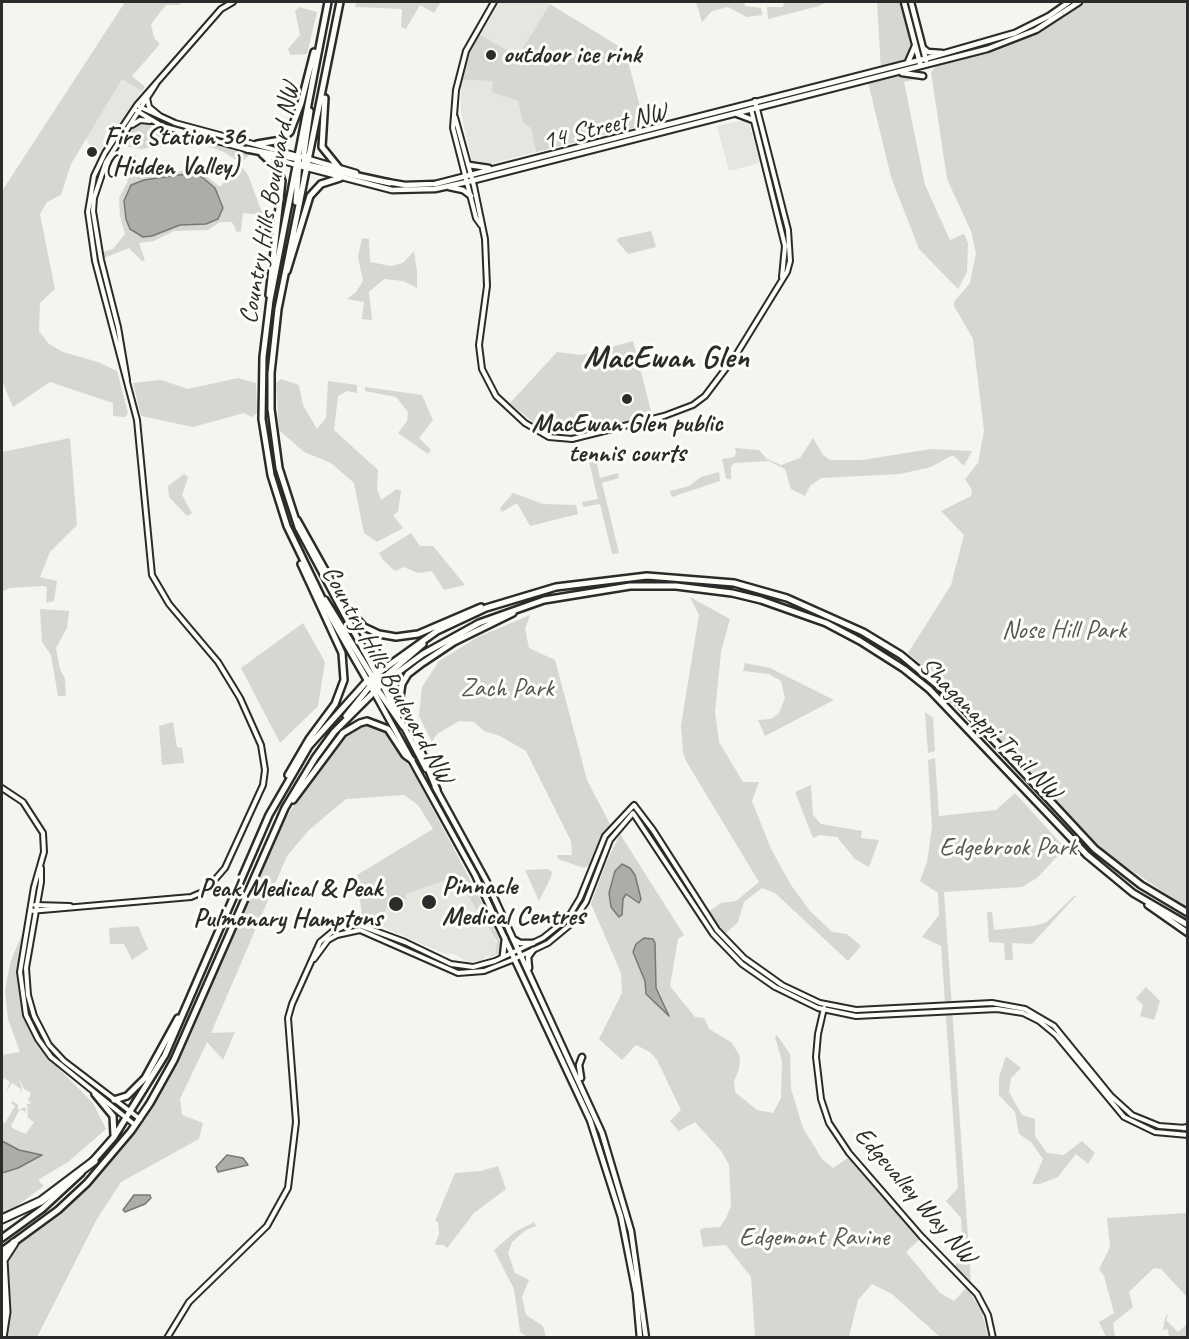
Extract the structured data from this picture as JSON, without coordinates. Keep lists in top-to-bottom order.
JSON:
{
  "streets": {
    "main road": ["14 Street NW", "Country Hills Boulevard NW", "Shaganappi Trail NW"],
    "street": ["Edgevalley Way NW"]
  },
  "crossings": [
    ["14 Street NW", "Country Hills Boulevard NW"],
    ["Country Hills Boulevard NW", "Shaganappi Trail NW"]
  ],
  "districts": ["MacEwan Glen"],
  "parks": [
    "Nose Hill Park",
    "Zach Park",
    "Edgebrook Park",
    "Edgemont Ravine"
  ],
  "places": [
    "outdoor ice rink",
    "Fire Station 36 (Hidden Valley)",
    "MacEwan Glen public tennis courts",
    "Pinnacle Medical Centres",
    "Peak Medical & Peak Pulmonary Hamptons"
  ]
}
